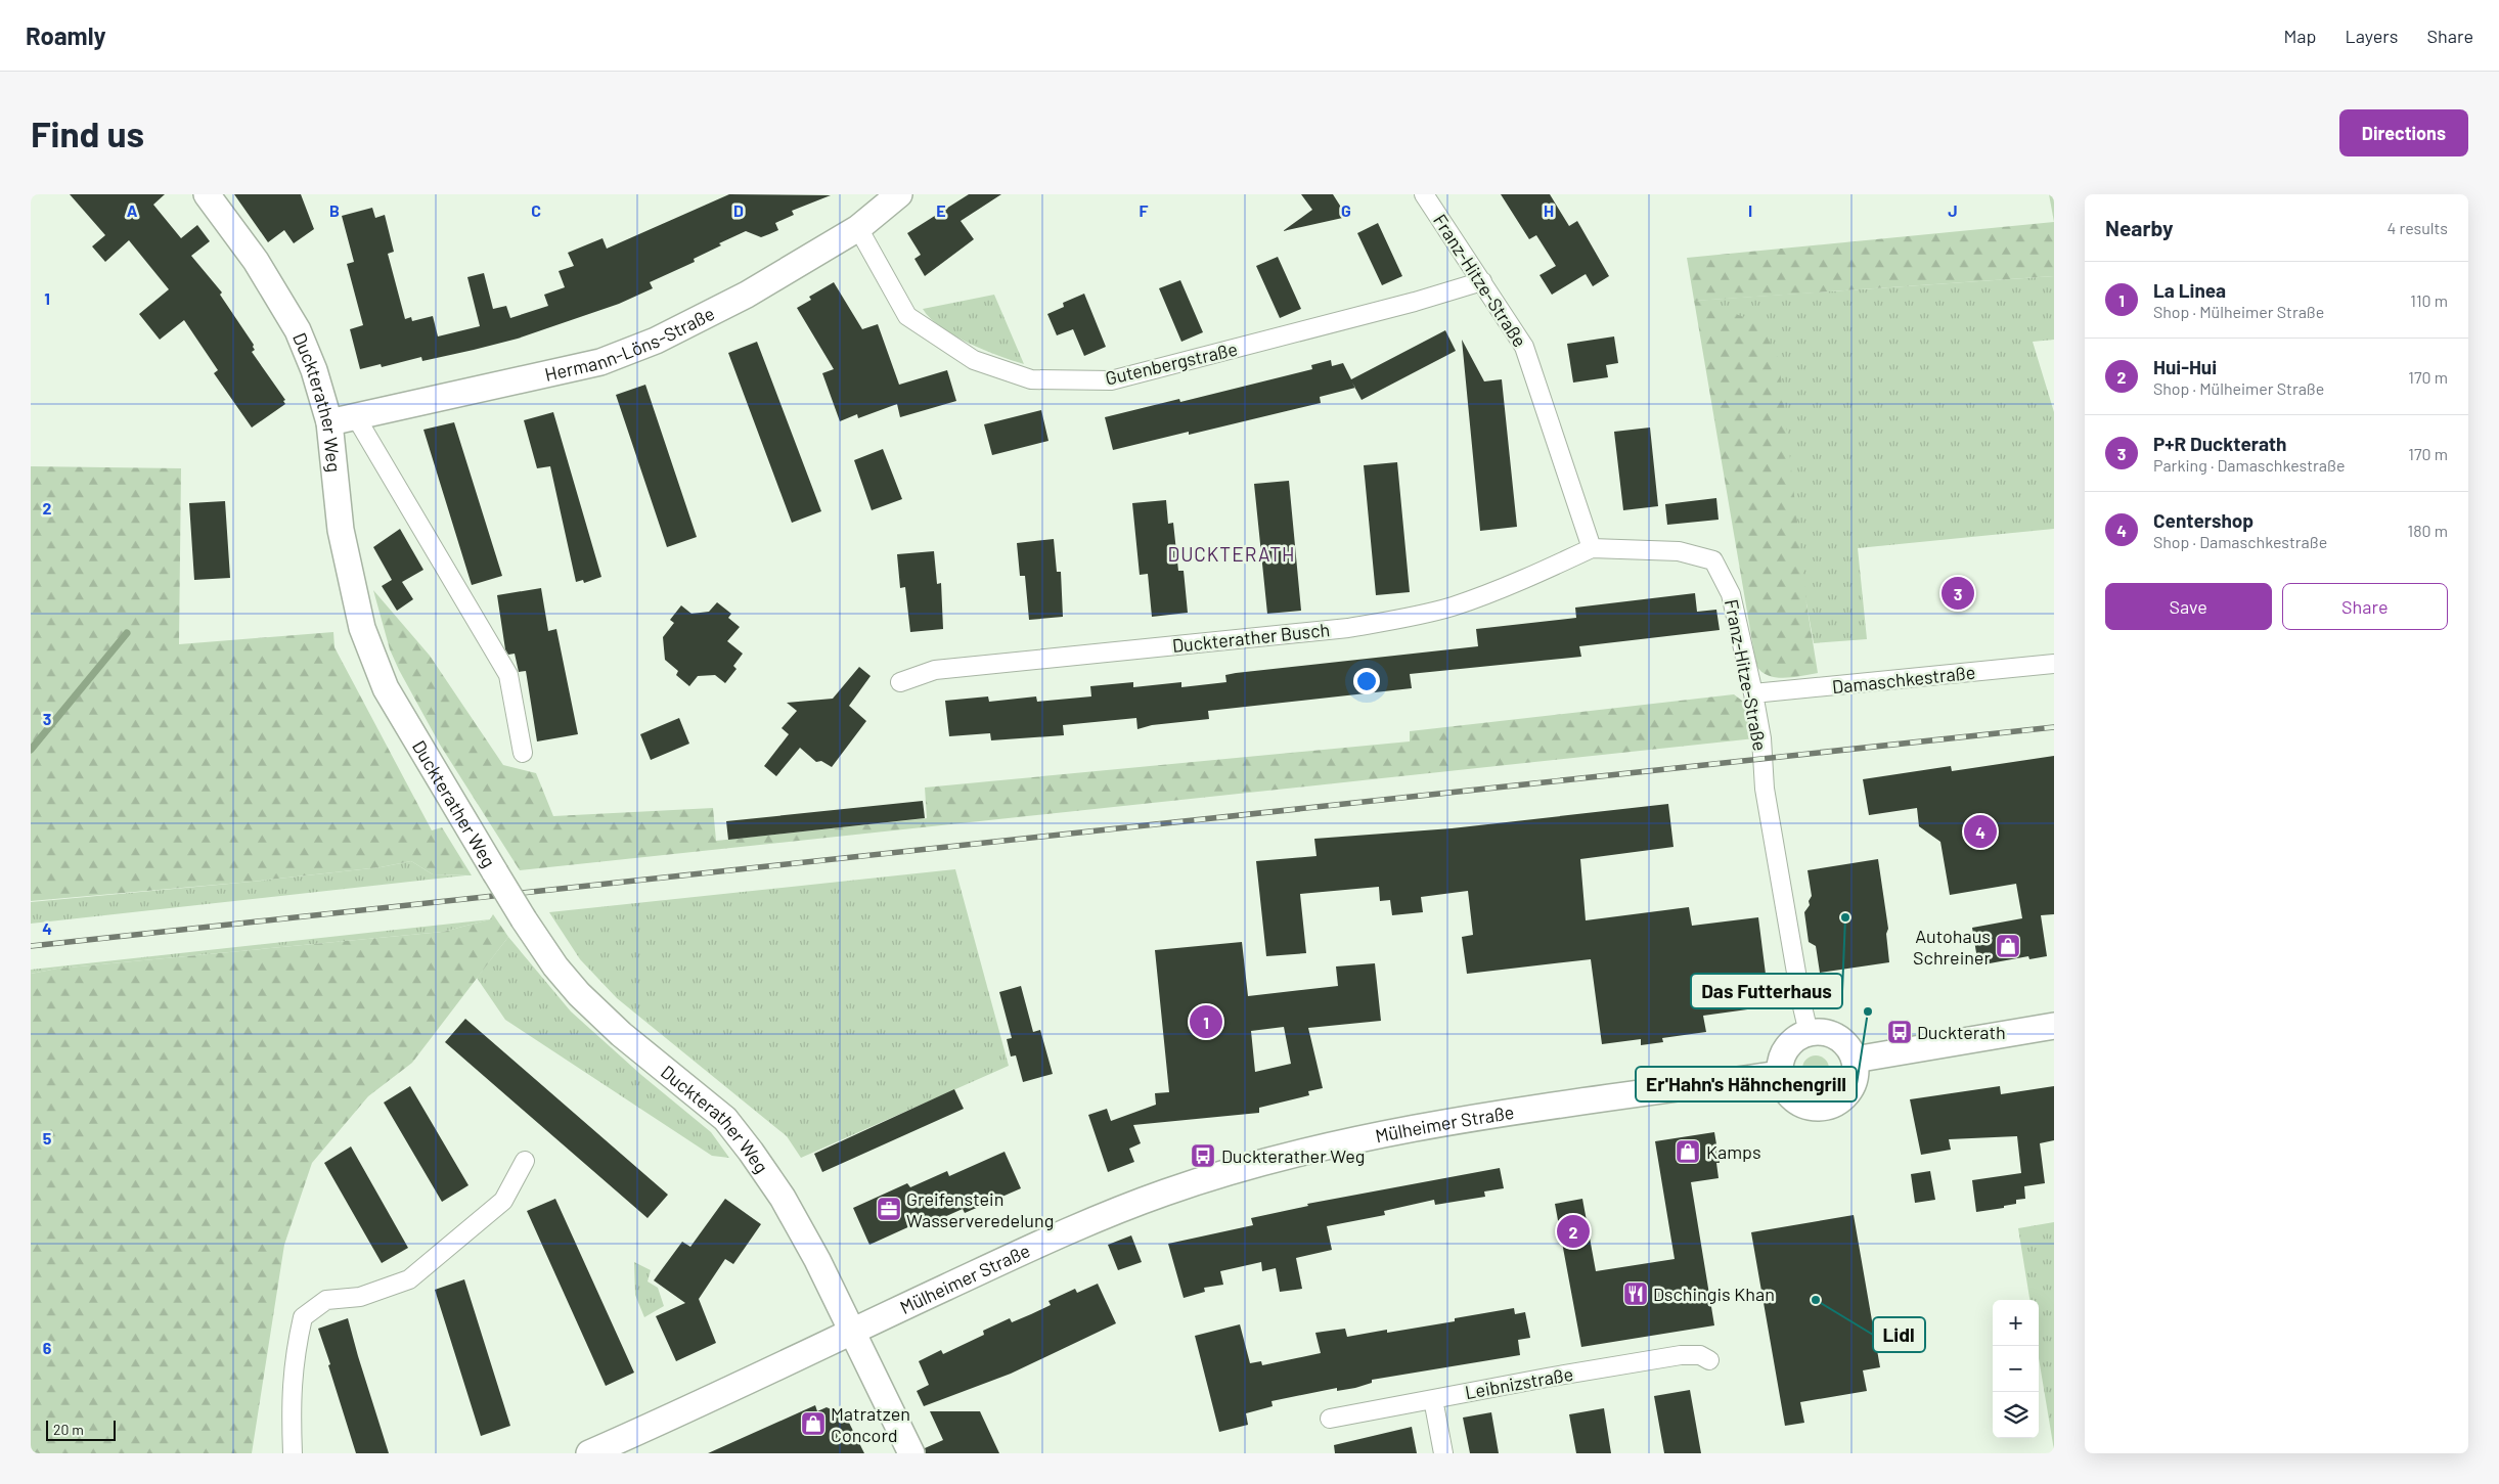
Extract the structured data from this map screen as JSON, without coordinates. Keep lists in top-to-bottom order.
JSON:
{
  "streets": {
    "street": [
      "Franz-Hitze-Straße",
      "Hermann-Löns-Straße",
      "Gutenbergstraße",
      "Duckterather Weg",
      "Duckterather Busch",
      "Damaschkestraße",
      "Mülheimer Straße",
      "Leibnizstraße"
    ]
  },
  "crossings": [
    ["Franz-Hitze-Straße", "Gutenbergstraße"],
    ["Franz-Hitze-Straße", "Duckterather Busch"],
    ["Franz-Hitze-Straße", "Damaschkestraße"],
    ["Franz-Hitze-Straße", "Mülheimer Straße"],
    ["Hermann-Löns-Straße", "Gutenbergstraße"],
    ["Hermann-Löns-Straße", "Duckterather Weg"],
    ["Duckterather Weg", "Mülheimer Straße"]
  ],
  "districts": ["DUCKTERATH"],
  "places": {
    "other": ["Das Futterhaus", "Er'Hahn's Hähnchengrill", "Lidl"],
    "shop": ["Autohaus Schreiner", "Kamps", "Matratzen Concord"],
    "bus stop": ["Duckterath", "Duckterather Weg"],
    "office": ["Greifenstein Wasserveredelung"],
    "restaurant": ["Dschingis Khan"]
  },
  "scale_bar": "20 m",
  "page": {
    "header": "Roamly",
    "nav": ["Map", "Layers", "Share"],
    "buttons": [
      "Directions",
      ["Save", "Share"]
    ],
    "title": "Find us",
    "heading": ["Nearby", "4 results"],
    "list": [
      {
        "mark": "1",
        "name": "La Linea",
        "note": "Shop · Mülheimer Straße",
        "value": "110 m"
      },
      {
        "mark": "2",
        "name": "Hui-Hui",
        "note": "Shop · Mülheimer Straße",
        "value": "170 m"
      },
      {
        "mark": "3",
        "name": "P+R Duckterath",
        "note": "Parking · Damaschkestraße",
        "value": "170 m"
      },
      {
        "mark": "4",
        "name": "Centershop",
        "note": "Shop · Damaschkestraße",
        "value": "180 m"
      }
    ],
    "pins": [
      "3",
      "4",
      "1",
      "2"
    ],
    "map_buttons": ["+", "−"],
    "scale": "20 m"
  },
  "grid": {
    "columns": [
      "A",
      "B",
      "C",
      "D",
      "E",
      "F",
      "G",
      "H",
      "I",
      "J"
    ],
    "rows": [
      "1",
      "2",
      "3",
      "4",
      "5",
      "6"
    ]
  }
}
